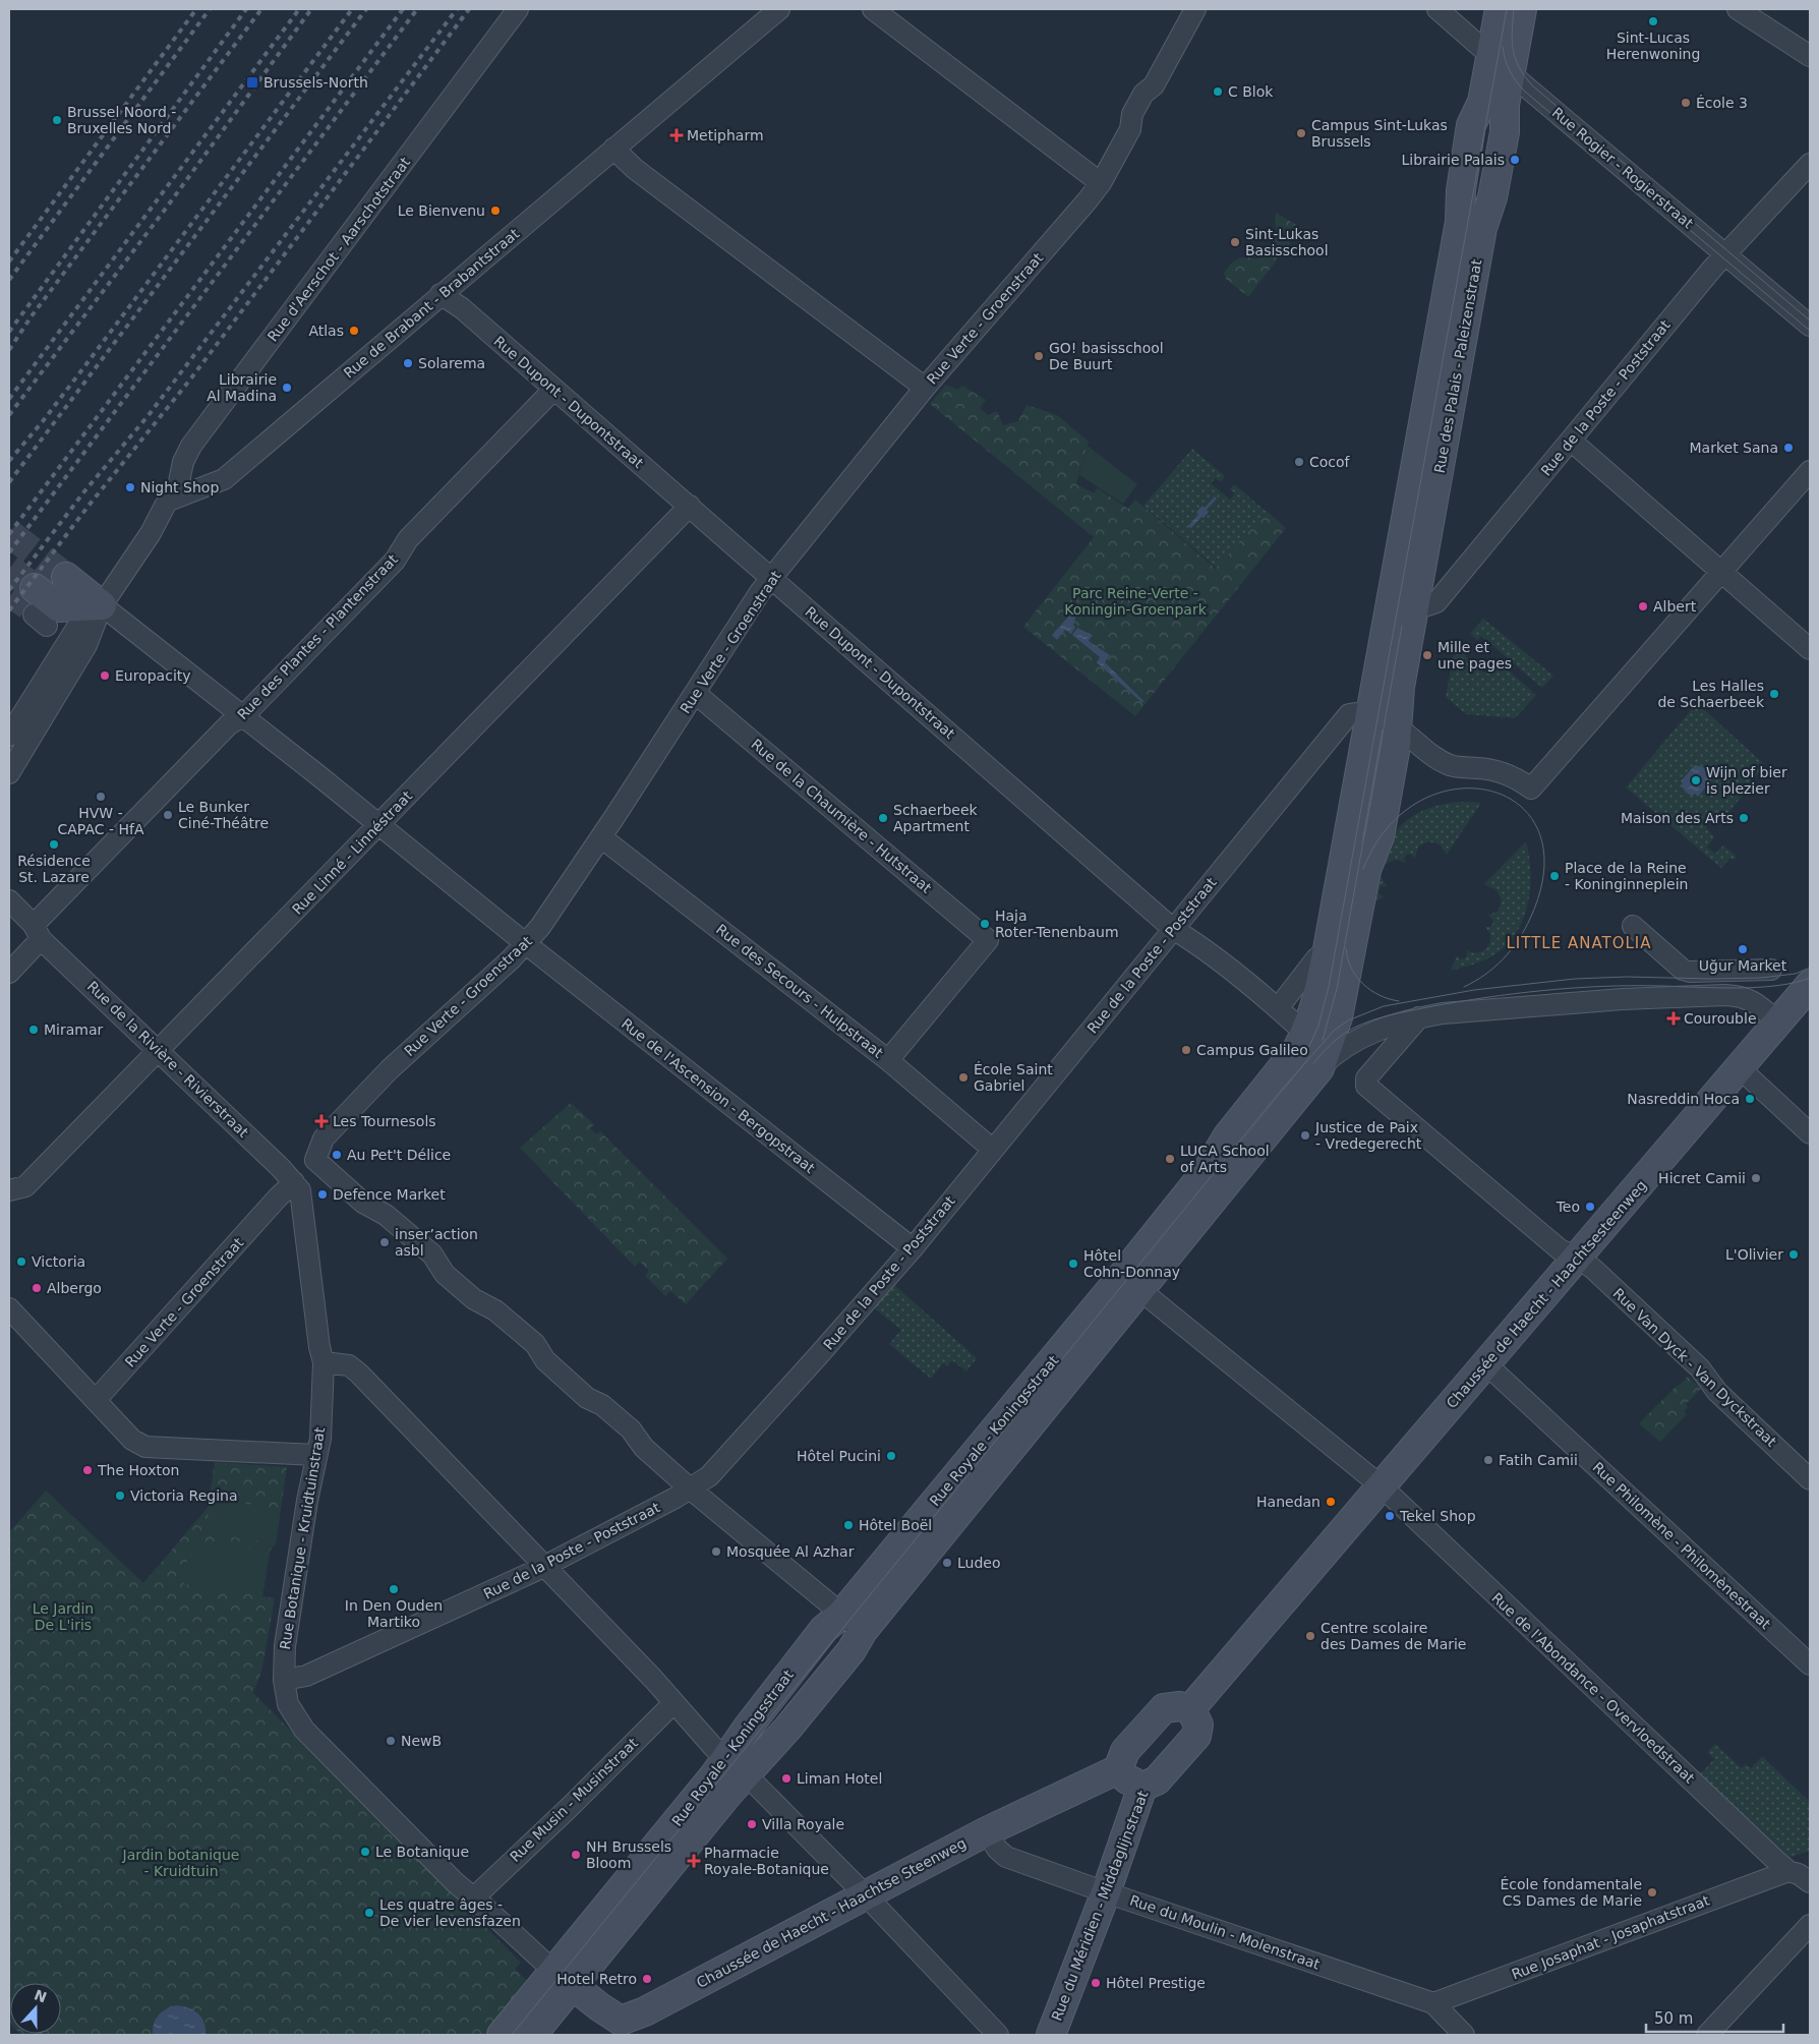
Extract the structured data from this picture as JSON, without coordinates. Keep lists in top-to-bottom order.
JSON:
{
  "streets": {
    "main road": [
      "Rue des Palais - Paleizenstraat",
      "Chaussée de Haecht - Haachtsesteenweg",
      "Rue Royale - Koningsstraat",
      "Rue du Méridien - Middaglijnstraat",
      "Chaussée de Haecht - Haachtse Steenweg"
    ],
    "street": [
      "Rue Rogier - Rogierstraat",
      "Rue d'Aerschot - Aarschotstraat",
      "Rue de Brabant - Brabantstraat",
      "Rue Verte - Groenstraat",
      "Rue de la Poste - Poststraat",
      "Rue Dupont - Dupontstraat",
      "Rue des Plantes - Plantenstraat",
      "Rue de la Chaumière - Hutstraat",
      "Rue Linné - Linnéstraat",
      "Rue des Secours - Hulpstraat",
      "Rue de la Rivière - Rivierstraat",
      "Rue de l'Ascension - Bergopstraat",
      "Rue Van Dyck - Van Dyckstraat",
      "Rue Botanique - Kruidtuinstraat",
      "Rue Philomène - Philomènestraat",
      "Rue de l'Abondance - Overvloedstraat",
      "Rue Musin - Musinstraat",
      "Rue du Moulin - Molenstraat",
      "Rue Josaphat - Josaphatstraat"
    ]
  },
  "crossings": [
    ["Rue Rogier - Rogierstraat", "Rue des Palais - Paleizenstraat"],
    ["Rue Rogier - Rogierstraat", "Rue de la Poste - Poststraat"],
    ["Rue d'Aerschot - Aarschotstraat", "Rue de Brabant - Brabantstraat"],
    ["Rue de Brabant - Brabantstraat", "Rue Dupont - Dupontstraat"],
    ["Rue Verte - Groenstraat", "Rue de la Poste - Poststraat"],
    ["Rue Verte - Groenstraat", "Rue Dupont - Dupontstraat"],
    ["Rue Verte - Groenstraat", "Rue de la Chaumière - Hutstraat"],
    ["Rue Verte - Groenstraat", "Rue des Secours - Hulpstraat"],
    ["Rue Verte - Groenstraat", "Rue de la Rivière - Rivierstraat"],
    ["Rue Verte - Groenstraat", "Rue de l'Ascension - Bergopstraat"],
    ["Rue Verte - Groenstraat", "Rue Botanique - Kruidtuinstraat"],
    ["Rue des Palais - Paleizenstraat", "Rue de la Poste - Poststraat"],
    ["Rue de la Poste - Poststraat", "Rue Dupont - Dupontstraat"],
    ["Rue de la Poste - Poststraat", "Rue des Secours - Hulpstraat"],
    ["Rue de la Poste - Poststraat", "Rue de l'Ascension - Bergopstraat"],
    ["Rue de la Poste - Poststraat", "Rue Botanique - Kruidtuinstraat"],
    ["Rue Dupont - Dupontstraat", "Rue des Plantes - Plantenstraat"],
    ["Rue Dupont - Dupontstraat", "Rue Linné - Linnéstraat"],
    ["Rue Dupont - Dupontstraat", "Rue Royale - Koningsstraat"],
    ["Rue des Plantes - Plantenstraat", "Rue de la Rivière - Rivierstraat"],
    ["Rue des Plantes - Plantenstraat", "Rue de l'Ascension - Bergopstraat"],
    ["Rue de la Chaumière - Hutstraat", "Rue des Secours - Hulpstraat"],
    ["Rue Linné - Linnéstraat", "Rue de la Rivière - Rivierstraat"],
    ["Rue Linné - Linnéstraat", "Rue de l'Ascension - Bergopstraat"],
    ["Rue de la Rivière - Rivierstraat", "Rue Botanique - Kruidtuinstraat"],
    ["Chaussée de Haecht - Haachtsesteenweg", "Rue Van Dyck - Van Dyckstraat"],
    ["Chaussée de Haecht - Haachtsesteenweg", "Rue Philomène - Philomènestraat"],
    ["Chaussée de Haecht - Haachtsesteenweg", "Rue de l'Abondance - Overvloedstraat"],
    ["Rue Royale - Koningsstraat", "Rue Botanique - Kruidtuinstraat"],
    ["Rue Royale - Koningsstraat", "Rue de l'Abondance - Overvloedstraat"],
    ["Rue Royale - Koningsstraat", "Chaussée de Haecht - Haachtse Steenweg"],
    ["Rue Botanique - Kruidtuinstraat", "Rue Musin - Musinstraat"],
    ["Rue Botanique - Kruidtuinstraat", "Chaussée de Haecht - Haachtse Steenweg"],
    ["Rue de l'Abondance - Overvloedstraat", "Rue Josaphat - Josaphatstraat"],
    ["Rue du Méridien - Middaglijnstraat", "Rue du Moulin - Molenstraat"],
    ["Chaussée de Haecht - Haachtse Steenweg", "Rue du Moulin - Molenstraat"],
    ["Rue du Moulin - Molenstraat", "Rue Josaphat - Josaphatstraat"]
  ],
  "districts": ["LITTLE ANATOLIA"],
  "parks": ["Parc Reine-Verte - Koningin-Groenpark", "Le Jardin De L'iris", "Jardin botanique - Kruidtuin"],
  "places": {
    "other": [
      "Sint-Lucas Herenwoning",
      "C Blok",
      "École 3",
      "Brussel Noord - Bruxelles Nord",
      "Campus Sint-Lukas Brussels",
      "Librairie Palais",
      "Le Bienvenu",
      "Sint-Lukas Basisschool",
      "Atlas",
      "GO! basisschool De Buurt",
      "Solarema",
      "Librairie Al Madina",
      "Market Sana",
      "Cocof",
      "Night Shop",
      "Albert",
      "Mille et une pages",
      "Europacity",
      "Les Halles de Schaerbeek",
      "Wijn of bier is plezier",
      "HVW - CAPAC - HfA",
      "Le Bunker Ciné-Théâtre",
      "Schaerbeek Apartment",
      "Maison des Arts",
      "Résidence St. Lazare",
      "Place de la Reine - Koninginneplein",
      "Haja Roter-Tenenbaum",
      "Uğur Market",
      "Miramar",
      "Campus Galileo",
      "École Saint Gabriel",
      "Nasreddin Hoca",
      "Justice de Paix - Vredegerecht",
      "Au Pet't Délice",
      "LUCA School of Arts",
      "Hicret Camii",
      "Defence Market",
      "Teo",
      "inser’action asbl",
      "L'Olivier",
      "Victoria",
      "Hôtel Cohn-Donnay",
      "Albergo",
      "Hôtel Pucini",
      "Fatih Camii",
      "The Hoxton",
      "Victoria Regina",
      "Hanedan",
      "Tekel Shop",
      "Hôtel Boël",
      "Mosquée Al Azhar",
      "Ludeo",
      "In Den Ouden Martiko",
      "Centre scolaire des Dames de Marie",
      "NewB",
      "Liman Hotel",
      "Villa Royale",
      "Le Botanique",
      "NH Brussels Bloom",
      "École fondamentale CS Dames de Marie",
      "Les quatre âges - De vier levensfazen",
      "Hotel Retro",
      "Hôtel Prestige"
    ],
    "transit": ["Brussels-North"],
    "health": [
      "Metipharm",
      "Courouble",
      "Les Tournesols",
      "Pharmacie Royale-Botanique"
    ]
  },
  "scale_bar": "50 m",
  "north": "top"
}
